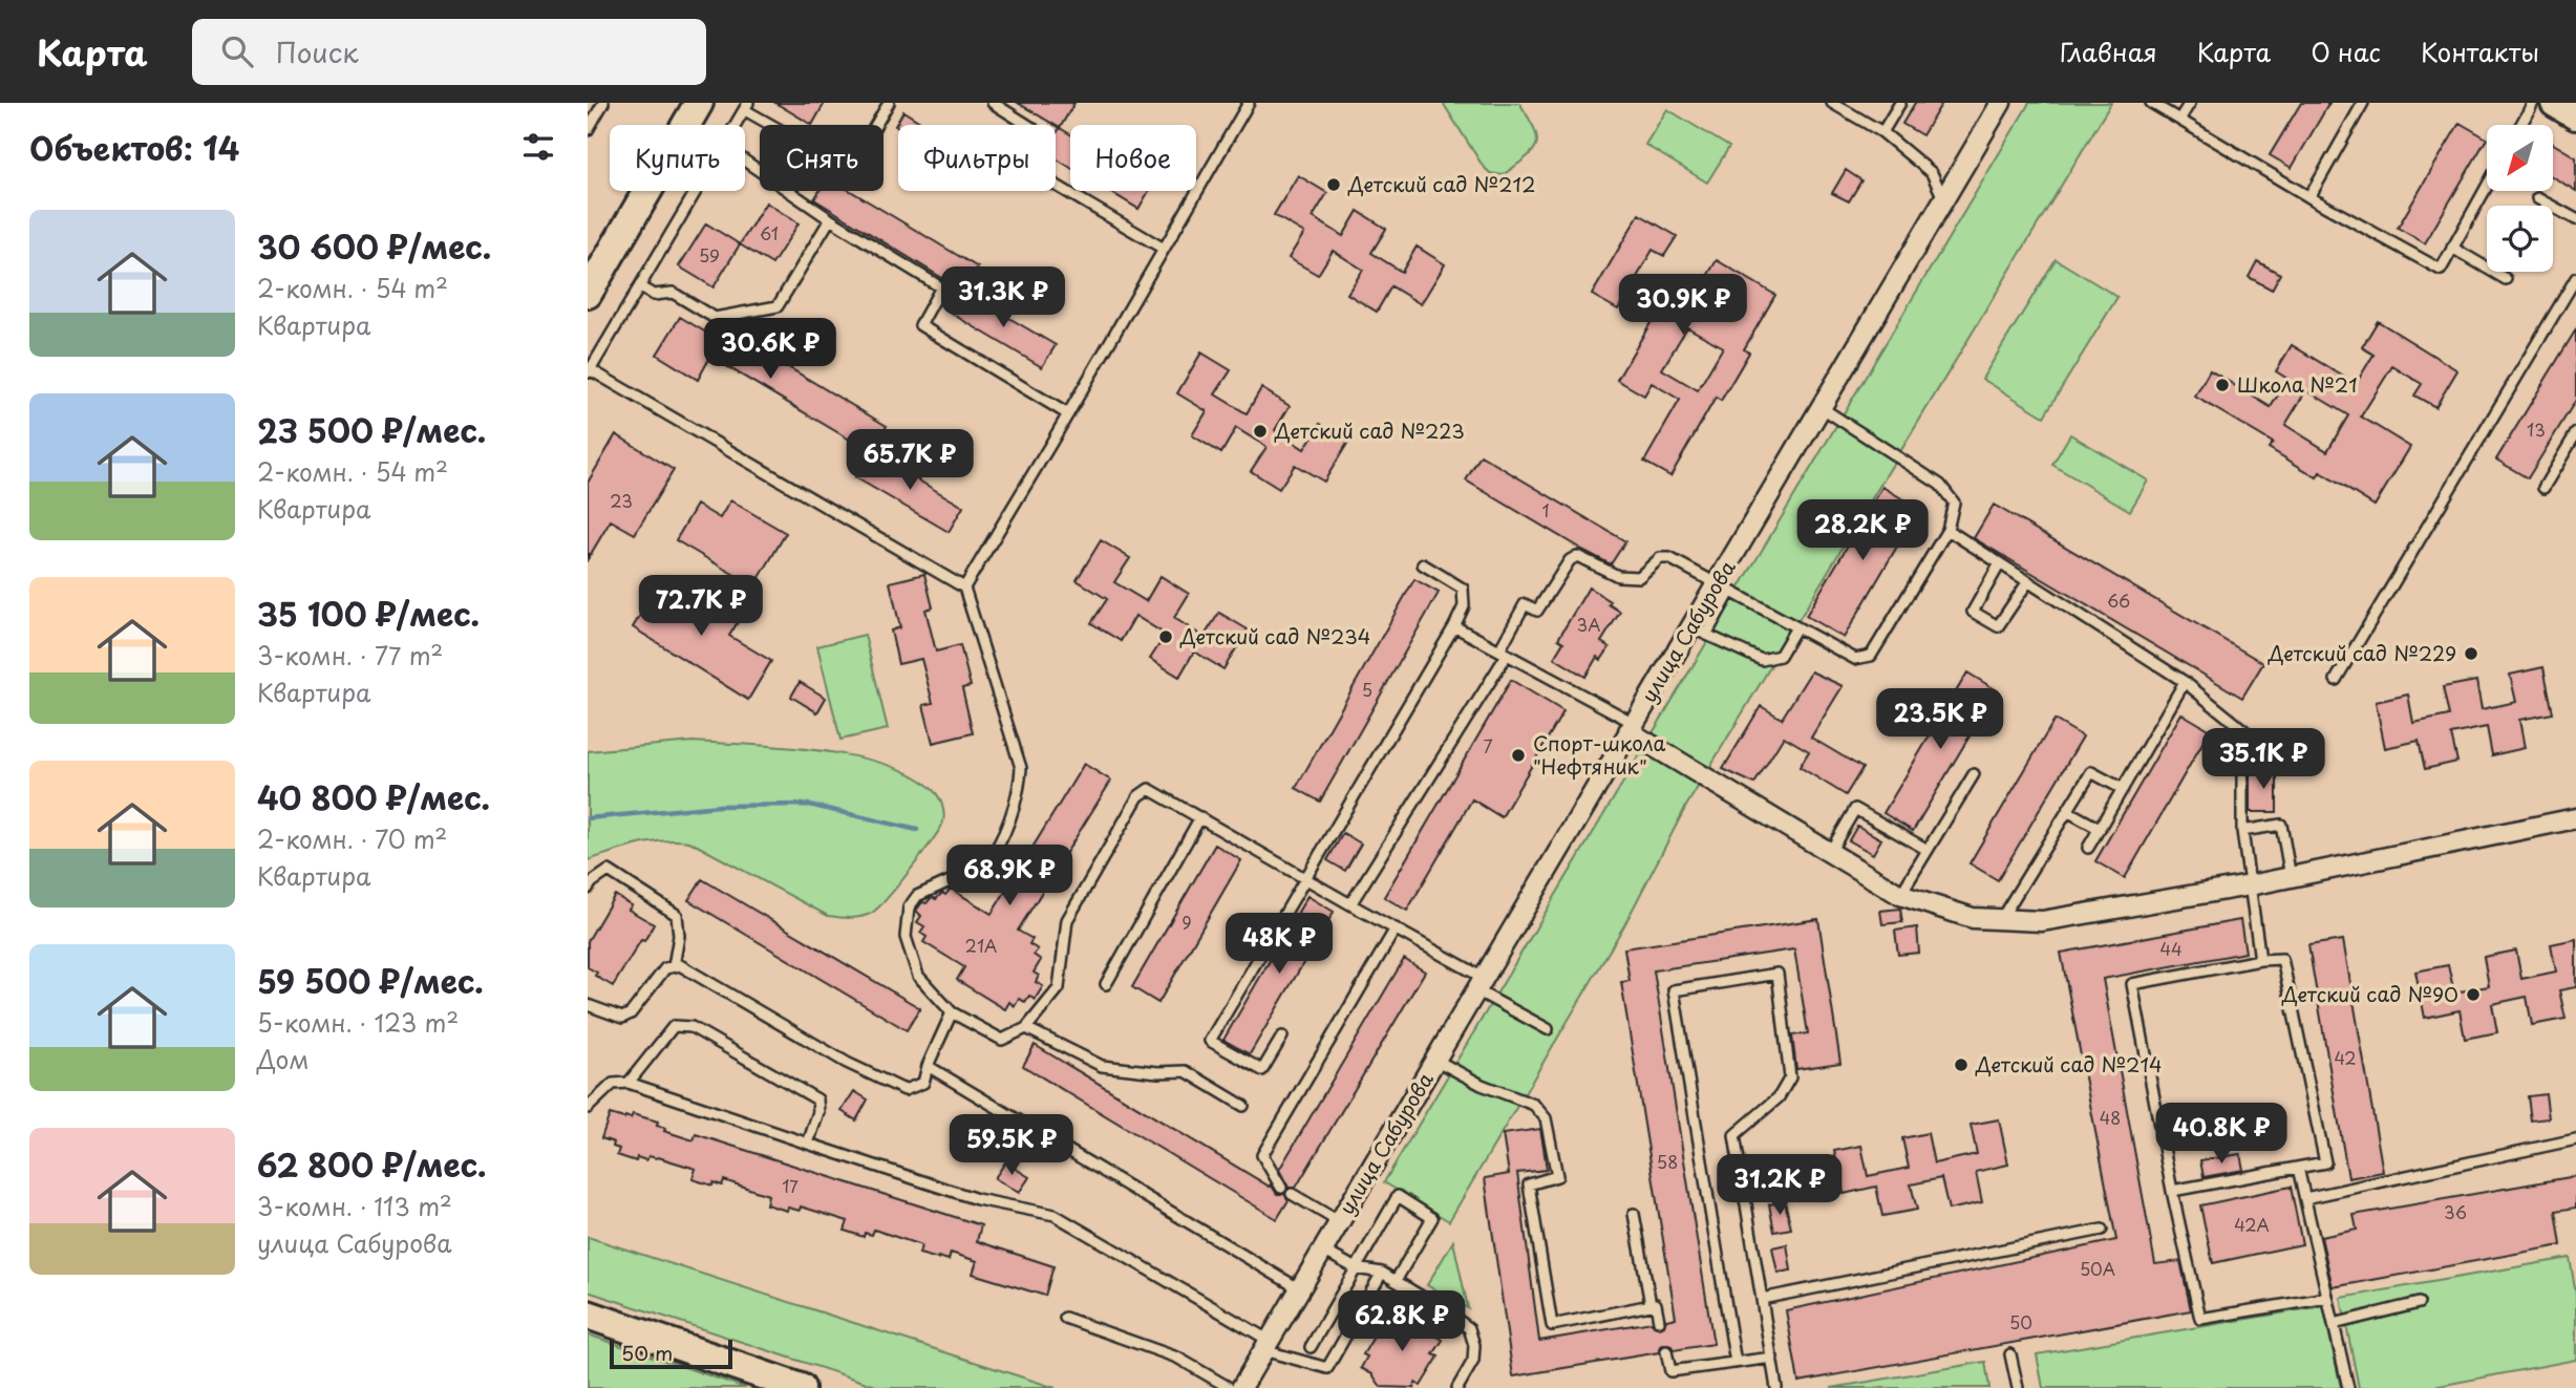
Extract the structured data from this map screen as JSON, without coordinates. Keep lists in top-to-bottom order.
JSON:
{
  "streets": {
    "street": ["улица Сабурова"]
  },
  "places": [
    "Детский сад №212",
    "Школа №21",
    "Детский сад №223",
    "Детский сад №234",
    "Детский сад №229",
    "Спорт-школа \"Нефтяник\"",
    "Детский сад №90",
    "Детский сад №214"
  ],
  "house_numbers": [
    "61",
    "59",
    "13",
    "23",
    "1",
    "66",
    "3А",
    "5",
    "7",
    "9",
    "21А",
    "44",
    "42",
    "48",
    "58",
    "17",
    "36",
    "42А",
    "50А",
    "50"
  ],
  "scale_bar": "50 m",
  "north": "bottom left",
  "page": {
    "header": "Карта",
    "search": "Поиск",
    "nav": [
      "Главная",
      "Карта",
      "О нас",
      "Контакты"
    ],
    "heading": "Объектов: 14",
    "chip": [
      "Купить",
      "Снять",
      "Фильтры",
      "Новое"
    ],
    "list": [
      {
        "name": "30 600 ₽/мес.",
        "note": "2-комн. · 54 m² · Квартира"
      },
      {
        "name": "23 500 ₽/мес.",
        "note": "2-комн. · 54 m² · Квартира"
      },
      {
        "name": "35 100 ₽/мес.",
        "note": "3-комн. · 77 m² · Квартира"
      },
      {
        "name": "40 800 ₽/мес.",
        "note": "2-комн. · 70 m² · Квартира"
      },
      {
        "name": "59 500 ₽/мес.",
        "note": "5-комн. · 123 m² · Дом"
      },
      {
        "name": "62 800 ₽/мес.",
        "note": "3-комн. · 113 m² · улица Сабурова"
      }
    ],
    "price": [
      "31.3K ₽",
      "30.9K ₽",
      "30.6K ₽",
      "65.7K ₽",
      "28.2K ₽",
      "72.7K ₽",
      "23.5K ₽",
      "35.1K ₽",
      "68.9K ₽",
      "48K ₽",
      "40.8K ₽",
      "59.5K ₽",
      "31.2K ₽",
      "62.8K ₽"
    ],
    "scale": "50 m"
  }
}
